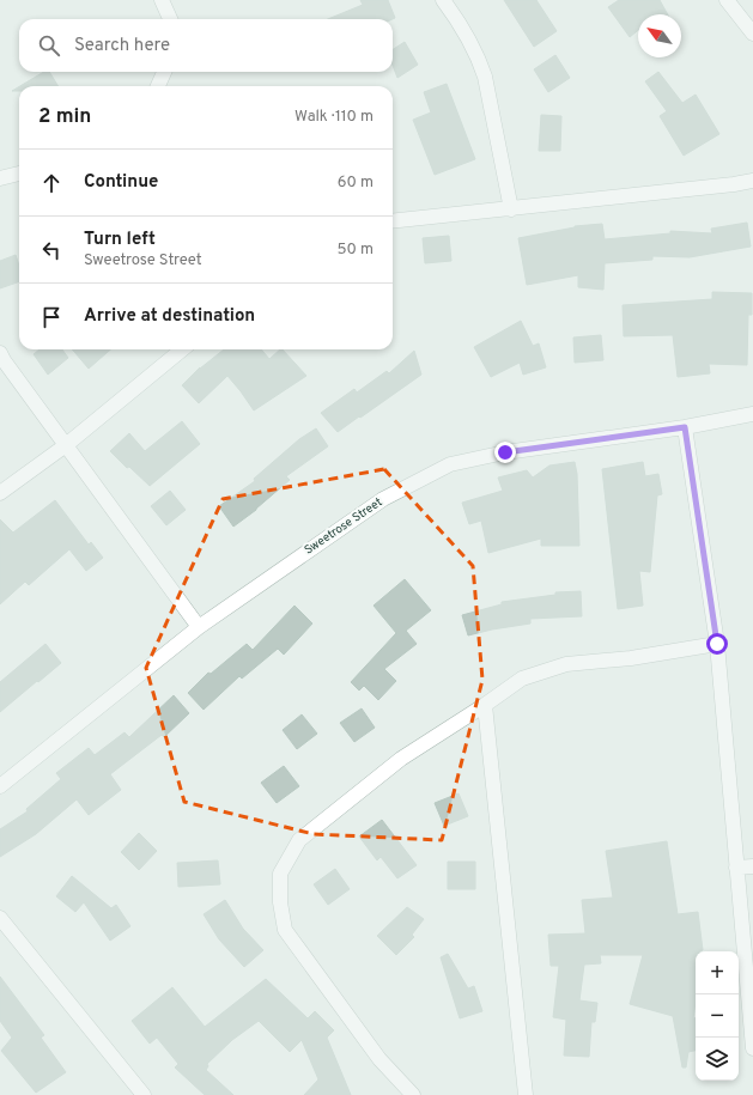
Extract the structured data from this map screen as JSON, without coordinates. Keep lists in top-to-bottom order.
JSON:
{
  "streets": {
    "street": ["Sweetrose Street"]
  },
  "north": "top left",
  "page": {
    "search": "Search here",
    "heading": ["2 min", "Walk · 110 m"],
    "list": [
      ["Continue", "60 m"],
      ["Turn left", "Sweetrose Street", "50 m"],
      "Arrive at destination"
    ],
    "map_buttons": ["+", "−"]
  }
}
